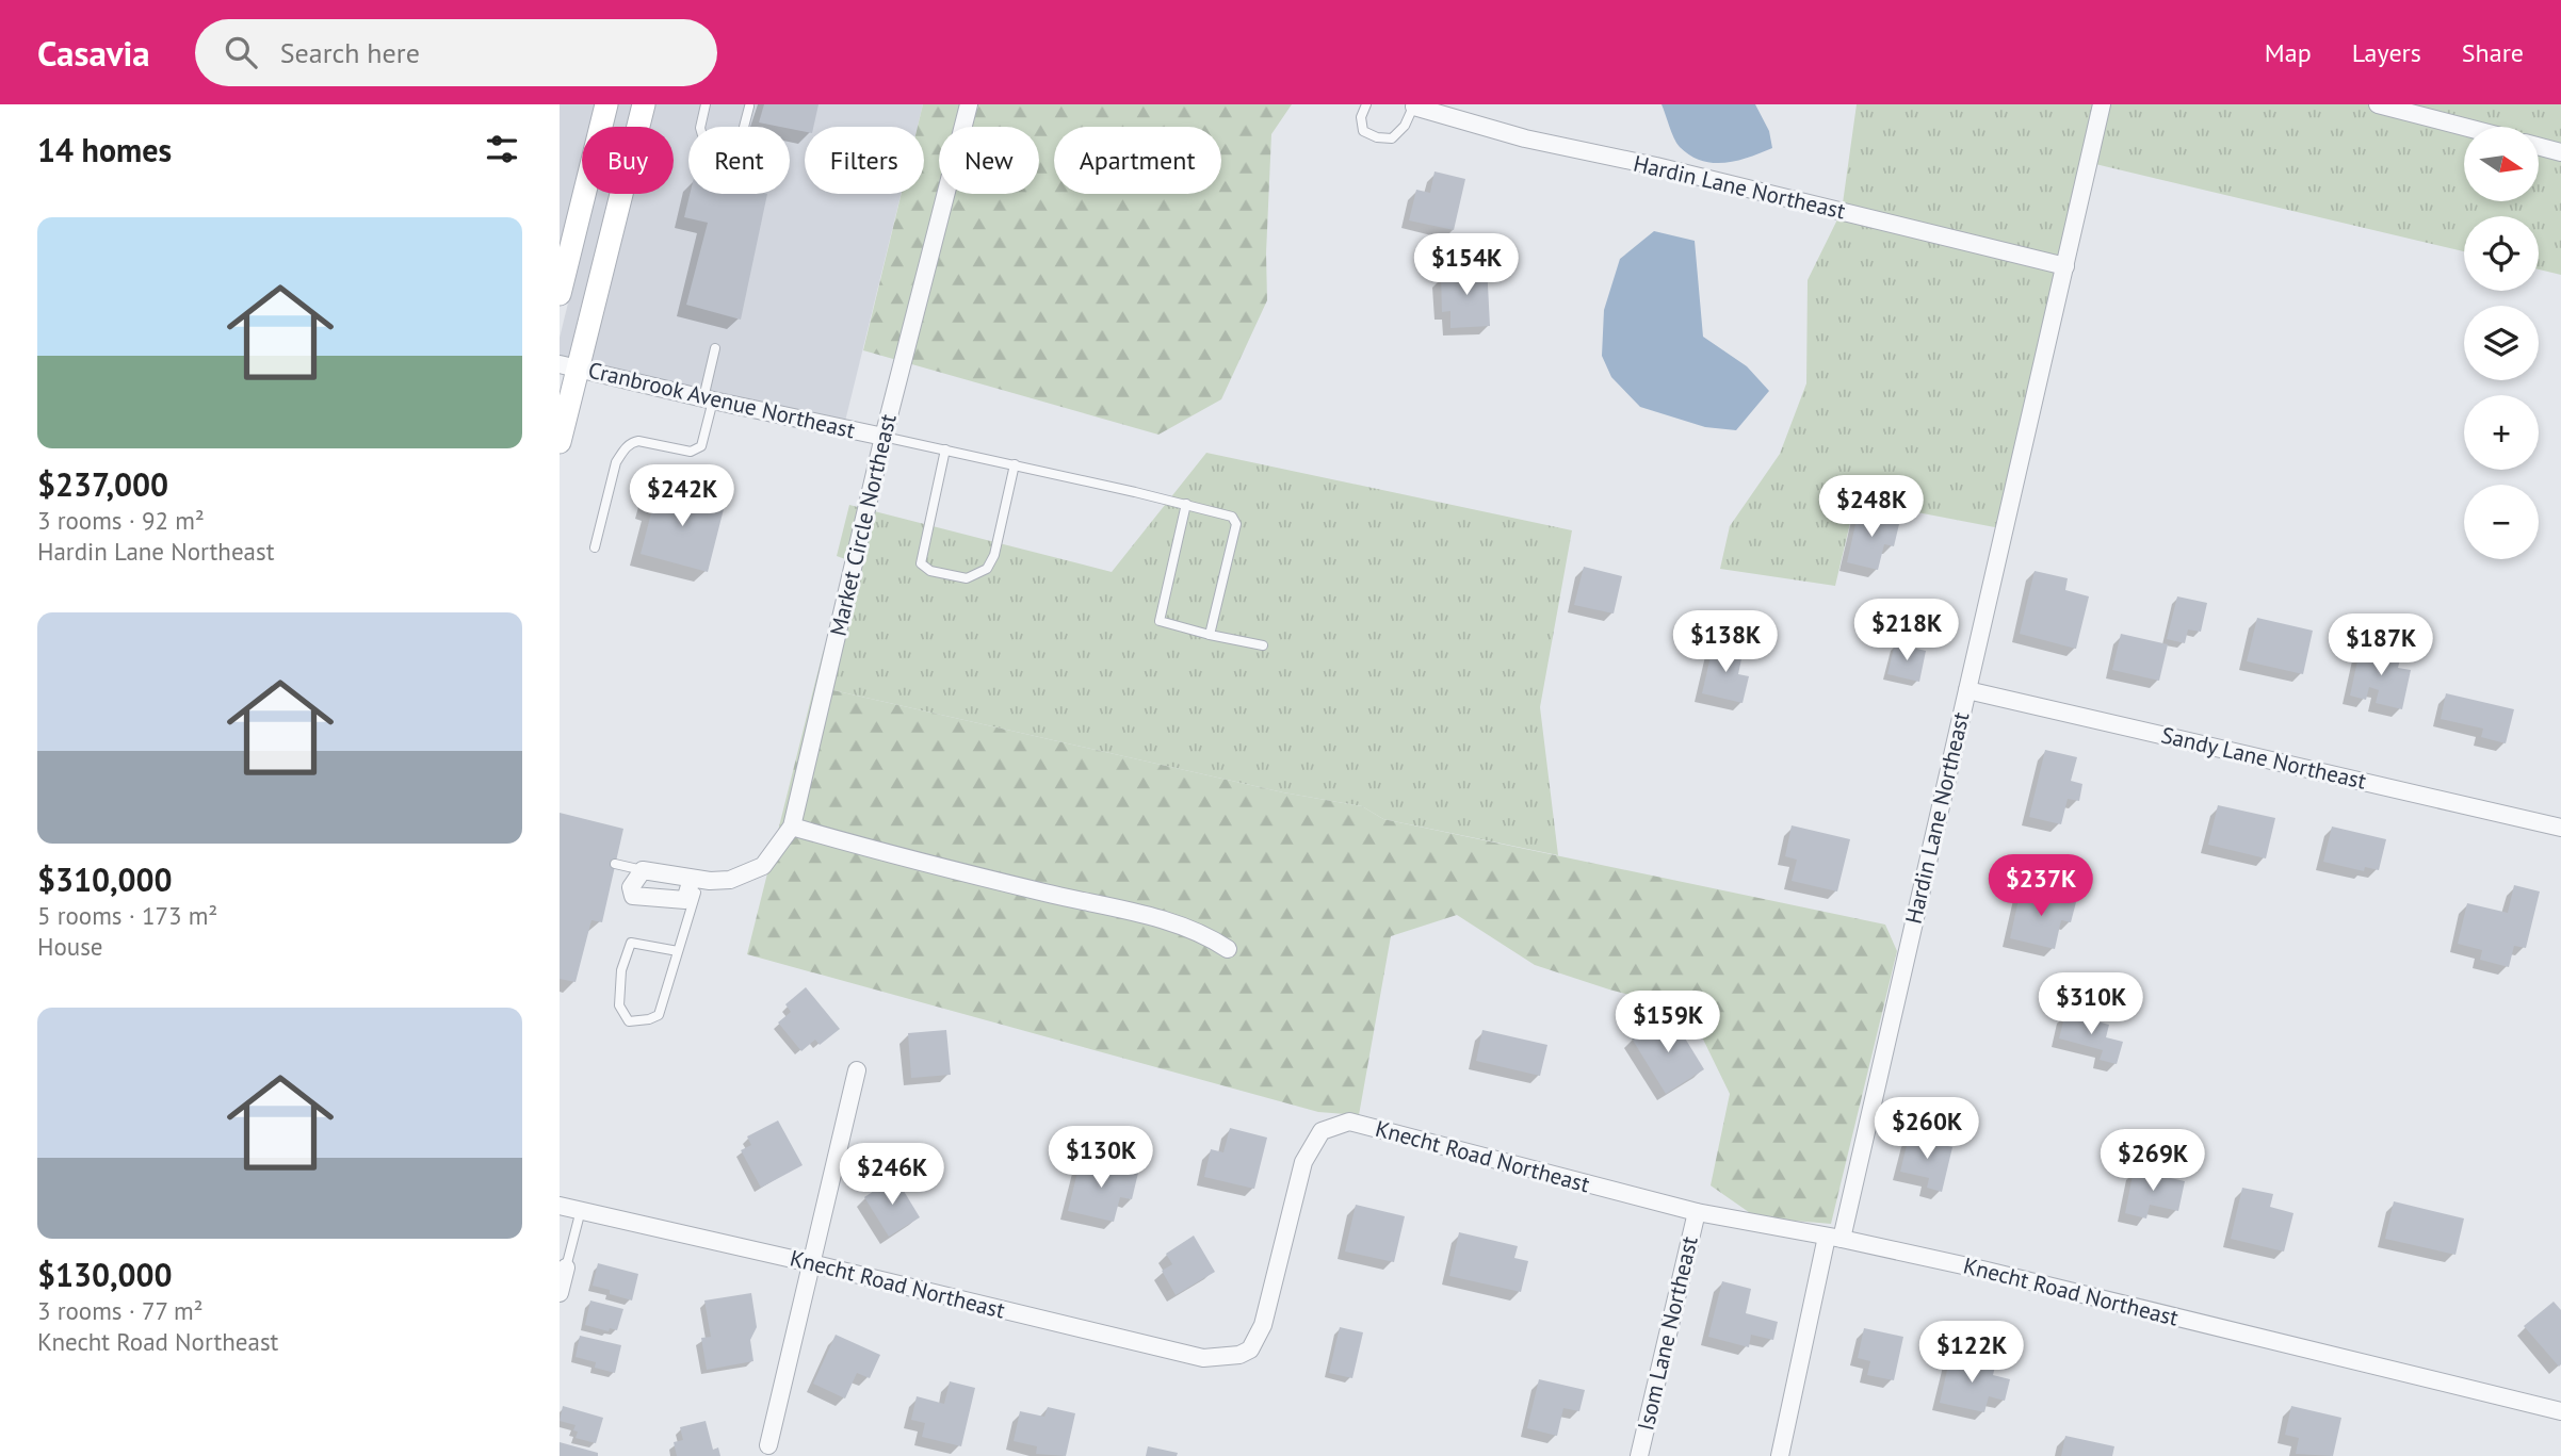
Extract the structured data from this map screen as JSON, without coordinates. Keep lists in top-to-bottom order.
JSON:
{
  "streets": {
    "street": [
      "Hardin Lane Northeast",
      "Cranbrook Avenue Northeast",
      "Market Circle Northeast",
      "Sandy Lane Northeast",
      "Knecht Road Northeast",
      "Isom Lane Northeast"
    ]
  },
  "crossings": [
    ["Hardin Lane Northeast", "Sandy Lane Northeast"],
    ["Hardin Lane Northeast", "Knecht Road Northeast"],
    ["Cranbrook Avenue Northeast", "Market Circle Northeast"],
    ["Knecht Road Northeast", "Isom Lane Northeast"]
  ],
  "north": "right",
  "page": {
    "header": "Casavia",
    "search": "Search here",
    "nav": ["Map", "Layers", "Share"],
    "heading": "14 homes",
    "map_buttons": ["+", "−"],
    "chip": [
      "Buy",
      "Rent",
      "Filters",
      "New",
      "Apartment"
    ],
    "list": [
      {
        "name": "$237,000",
        "note": "3 rooms · 92 m² · Hardin Lane Northeast"
      },
      {
        "name": "$310,000",
        "note": "5 rooms · 173 m² · House"
      },
      {
        "name": "$130,000",
        "note": "3 rooms · 77 m² · Knecht Road Northeast"
      }
    ],
    "price": [
      "$154K",
      "$242K",
      "$248K",
      "$218K",
      "$138K",
      "$187K",
      "$237K",
      "$310K",
      "$159K",
      "$260K",
      "$130K",
      "$269K",
      "$246K",
      "$122K"
    ]
  }
}
